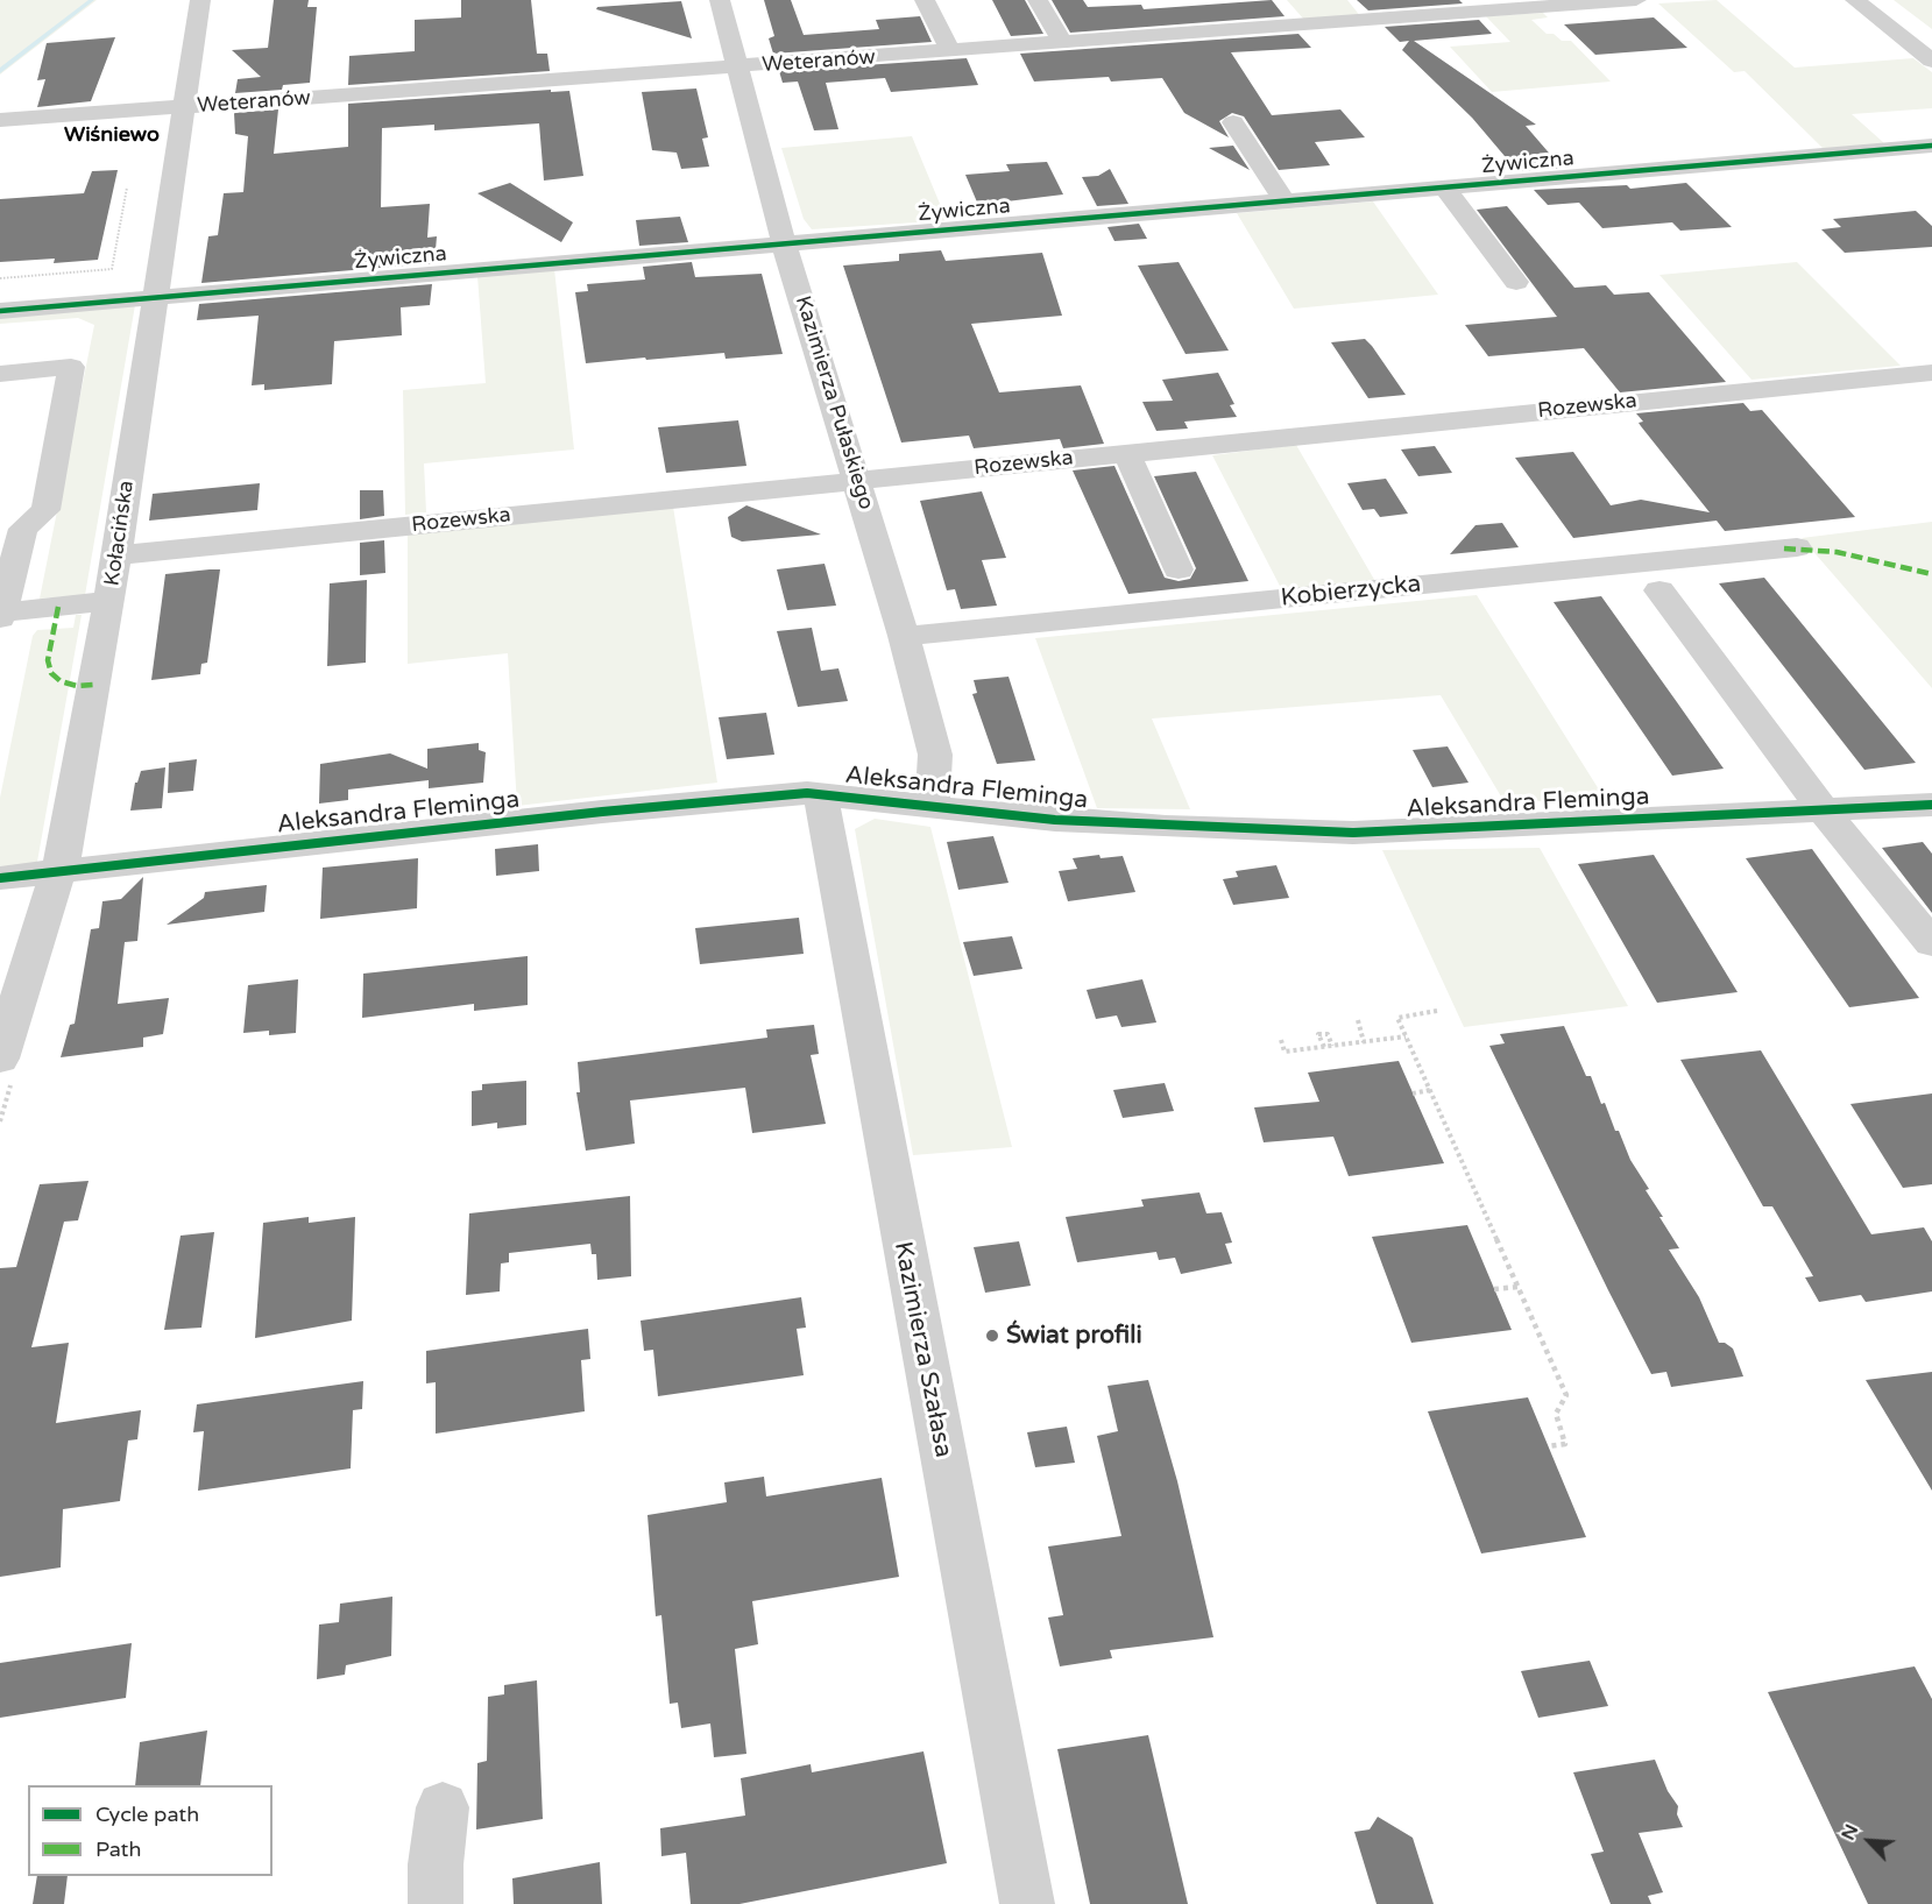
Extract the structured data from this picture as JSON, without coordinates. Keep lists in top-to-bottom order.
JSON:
{
  "streets": {
    "street": [
      "Weteranów",
      "Żywiczna",
      "Kazimierza Pułaskiego",
      "Rozewska",
      "Kołacińska",
      "Kobierzycka",
      "Aleksandra Fleminga",
      "Kazimierza Szałasa"
    ]
  },
  "crossings": [
    ["Weteranów", "Kazimierza Pułaskiego"],
    ["Weteranów", "Kołacińska"],
    ["Żywiczna", "Kazimierza Pułaskiego"],
    ["Żywiczna", "Kołacińska"],
    ["Kazimierza Pułaskiego", "Rozewska"],
    ["Kazimierza Pułaskiego", "Kobierzycka"],
    ["Kazimierza Pułaskiego", "Aleksandra Fleminga"],
    ["Rozewska", "Kołacińska"],
    ["Kołacińska", "Aleksandra Fleminga"],
    ["Aleksandra Fleminga", "Kazimierza Szałasa"]
  ],
  "districts": ["Wiśniewo"],
  "places": ["Świat profili"],
  "legend": ["Cycle path", "Path"],
  "north": "top left"
}
